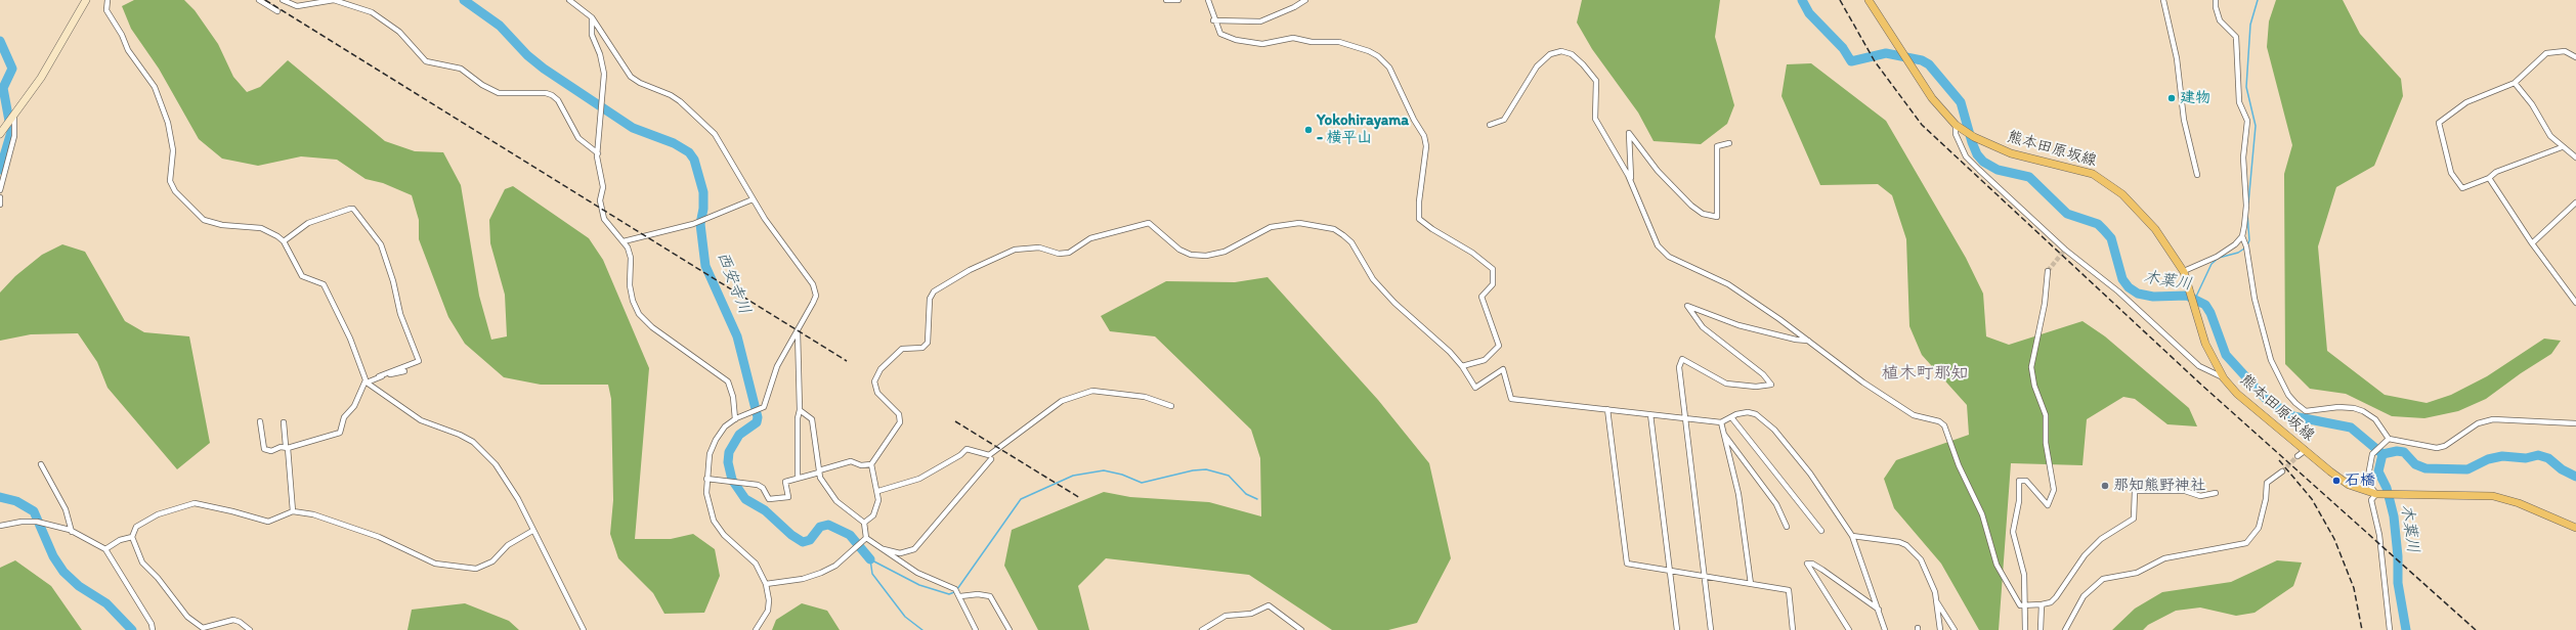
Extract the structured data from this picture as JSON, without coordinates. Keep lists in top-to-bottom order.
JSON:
{
  "streets": {
    "main road": ["熊本田原坂線"]
  },
  "districts": ["植木町那知"],
  "water": ["木葉川", "西安寺川"],
  "places": [
    "建物",
    "Yokohirayama - 横平山",
    "石橋",
    "那知熊野神社"
  ]
}
